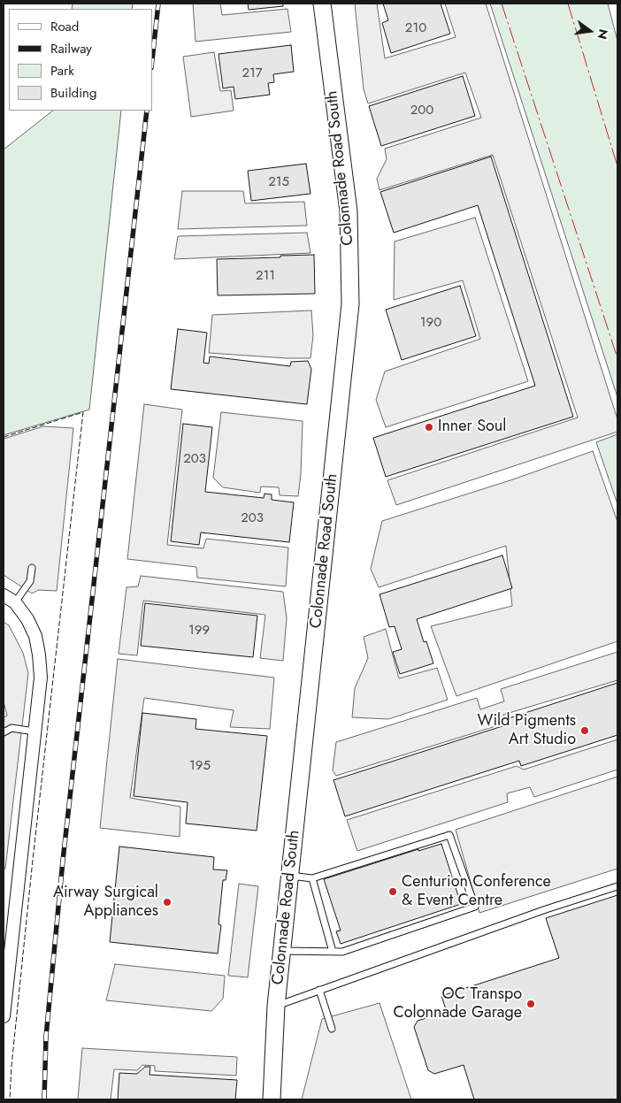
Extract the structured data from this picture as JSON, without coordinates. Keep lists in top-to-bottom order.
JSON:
{
  "streets": {
    "street": ["Colonnade Road South"]
  },
  "places": [
    "Inner Soul",
    "Wild Pigments Art Studio",
    "Centurion Conference & Event Centre",
    "Airway Surgical Appliances",
    "OC Transpo Colonnade Garage"
  ],
  "house_numbers": [
    "210",
    "217",
    "200",
    "215",
    "211",
    "190",
    "203",
    "203",
    "199",
    "195"
  ],
  "legend": [
    "Road",
    "Railway",
    "Park",
    "Building"
  ],
  "north": "right"
}
